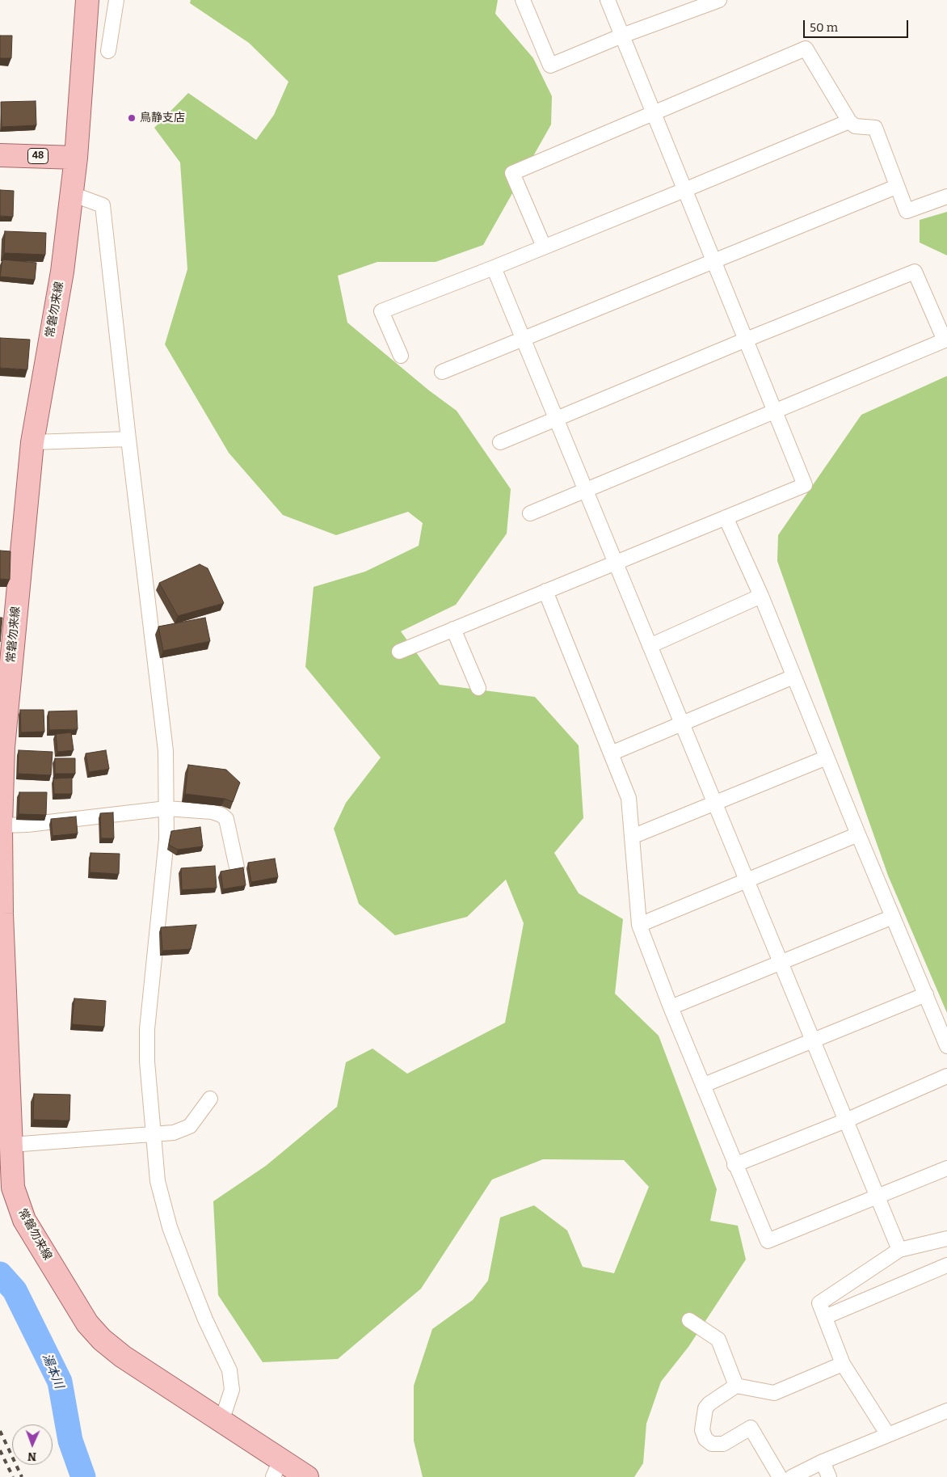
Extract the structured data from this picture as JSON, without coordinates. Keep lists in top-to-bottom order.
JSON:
{
  "streets": {
    "main road": ["48", "常磐勿来線"]
  },
  "crossings": [
    ["48", "常磐勿来線"]
  ],
  "water": ["湯本川"],
  "places": ["鳥静支店"],
  "scale_bar": "50 m",
  "north": "bottom"
}
